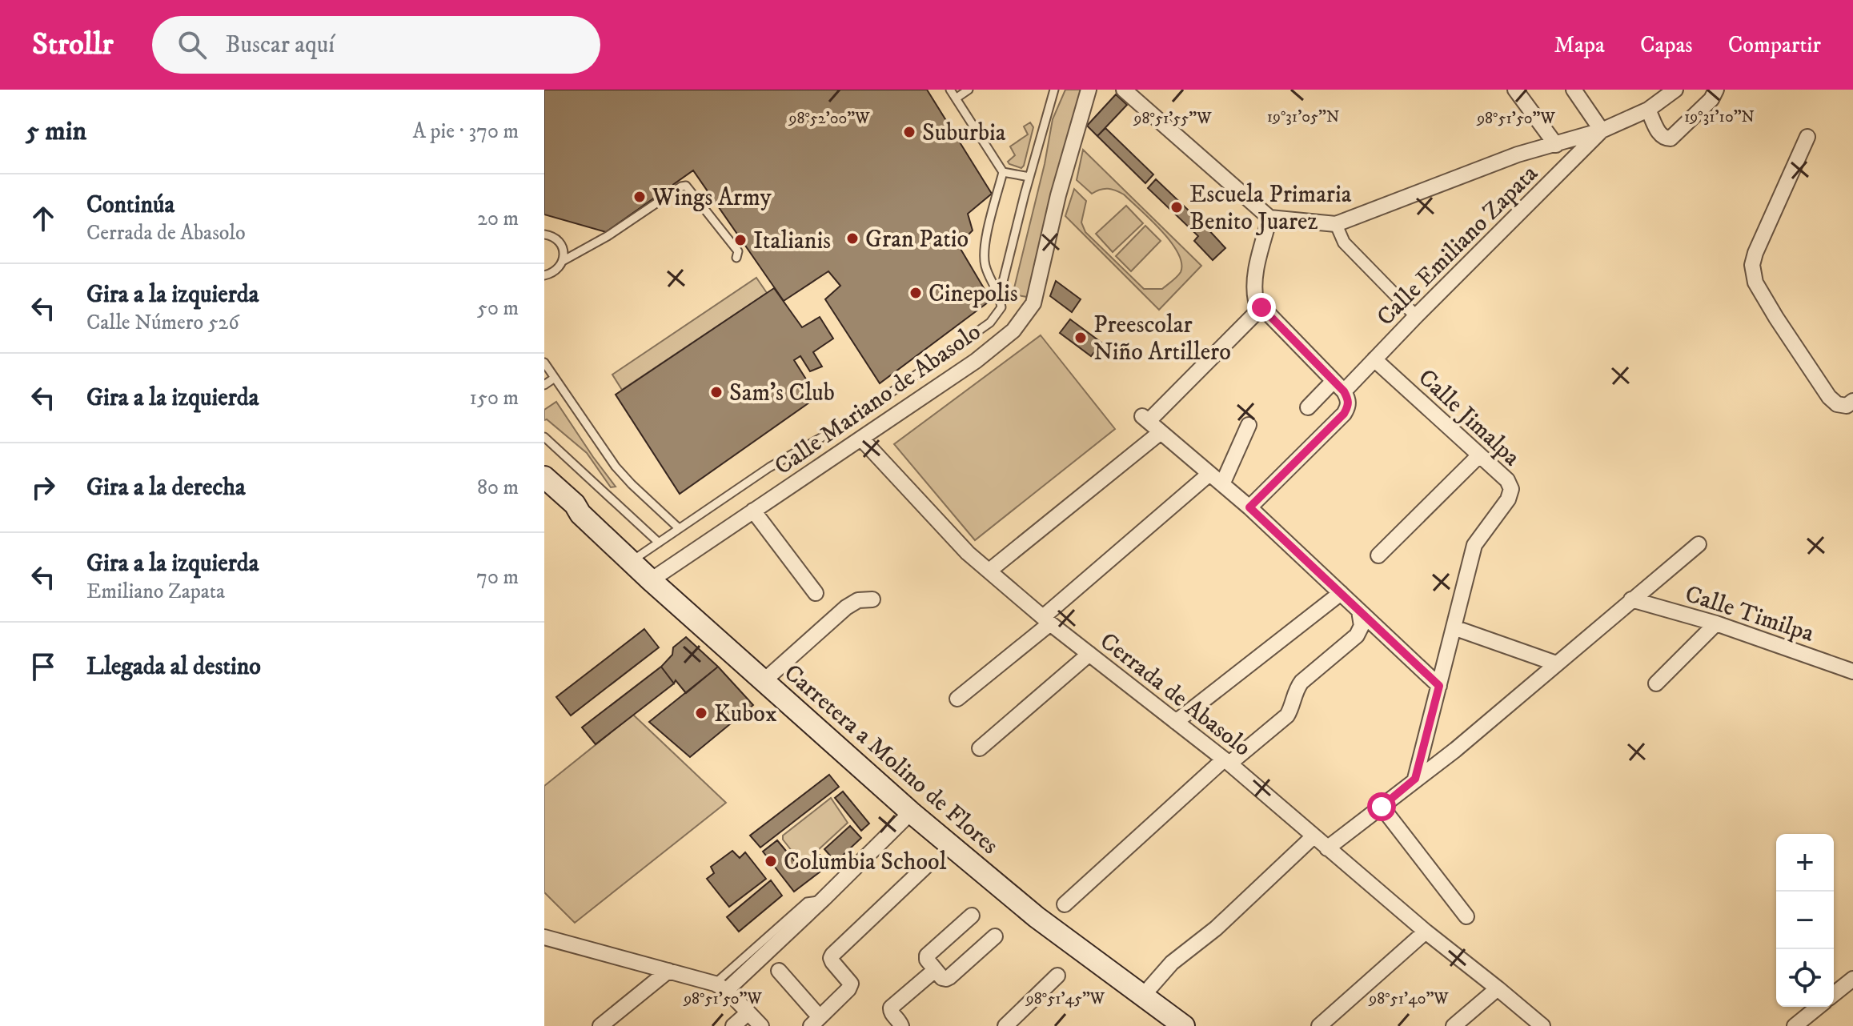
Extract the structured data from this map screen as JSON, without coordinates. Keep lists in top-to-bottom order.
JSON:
{
  "streets": {
    "main road": ["Carretera a Molino de Flores"],
    "street": [
      "Calle Emiliano Zapata",
      "Calle Mariano de Abasolo",
      "Calle Jimalpa",
      "Calle Timilpa",
      "Cerrada de Abasolo"
    ]
  },
  "crossings": [
    ["Calle Emiliano Zapata", "Calle Jimalpa"],
    ["Calle Mariano de Abasolo", "Cerrada de Abasolo"],
    ["Calle Mariano de Abasolo", "Carretera a Molino de Flores"]
  ],
  "places": [
    "Suburbia",
    "Wings Army",
    "Escuela Primaria Benito Juarez",
    "Gran Patio",
    "Italianis",
    "Cinepolis",
    "Preescolar Niño Artillero",
    "Sam's Club",
    "Kubox",
    "Columbia School"
  ],
  "page": {
    "header": "Strollr",
    "search": "Buscar aquí",
    "nav": ["Mapa", "Capas", "Compartir"],
    "heading": ["5 min", "A pie · 370 m"],
    "list": [
      ["Continúa", "Cerrada de Abasolo", "20 m"],
      ["Gira a la izquierda", "Calle Número 526", "50 m"],
      ["Gira a la izquierda", "150 m"],
      ["Gira a la derecha", "80 m"],
      ["Gira a la izquierda", "Emiliano Zapata", "70 m"],
      "Llegada al destino"
    ],
    "map_buttons": ["+", "−"]
  },
  "coordinates": [
    "19°31'05\"N",
    "19°31'10\"N",
    "98°52'00\"W",
    "98°51'50\"W",
    "98°51'55\"W",
    "98°51'45\"W",
    "98°51'40\"W"
  ]
}
